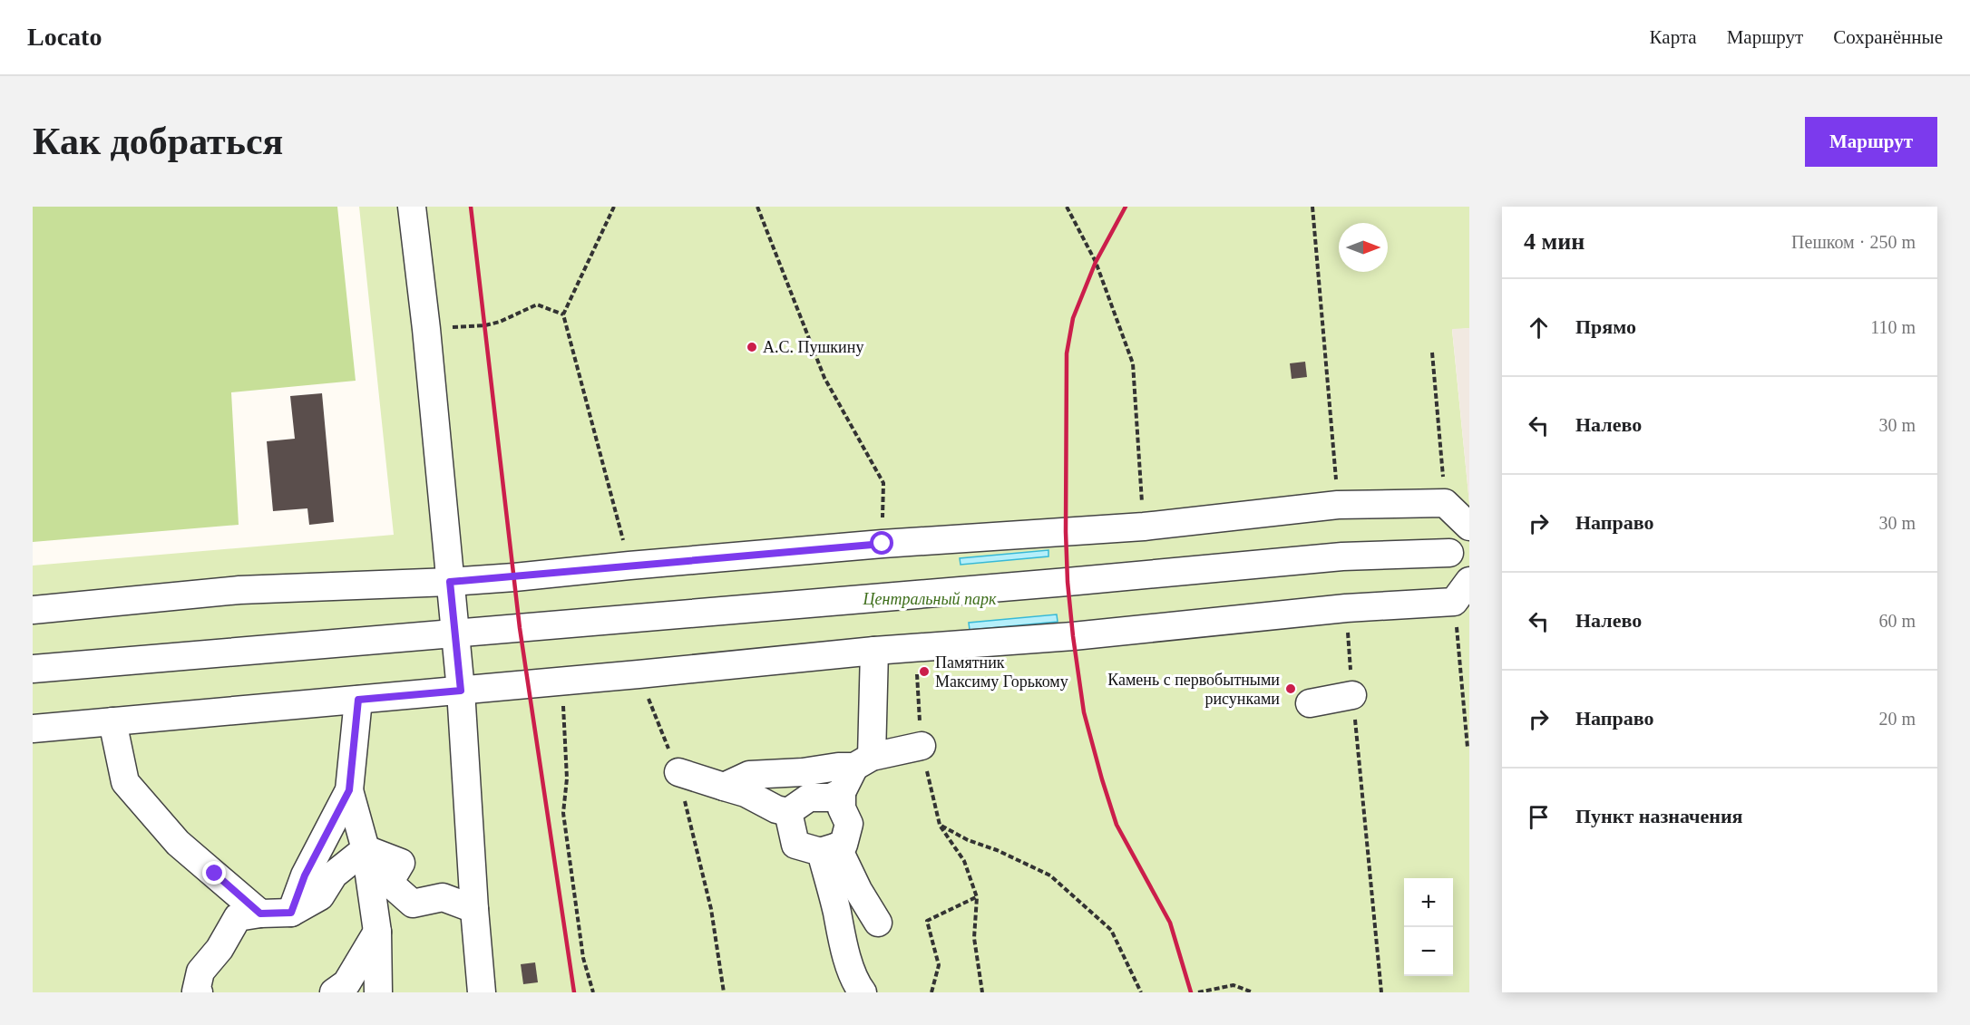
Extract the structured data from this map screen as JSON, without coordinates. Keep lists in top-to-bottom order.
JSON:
{
  "parks": ["Центральный парк"],
  "places": ["А.С. Пушкину", "Памятник Максиму Горькому", "Камень с первобытными рисунками"],
  "north": "right",
  "page": {
    "header": "Locato",
    "nav": ["Карта", "Маршрут", "Сохранённые"],
    "buttons": "Маршрут",
    "title": "Как добраться",
    "heading": ["4 мин", "Пешком · 250 m"],
    "list": [
      ["Прямо", "110 m"],
      ["Налево", "30 m"],
      ["Направо", "30 m"],
      ["Налево", "60 m"],
      ["Направо", "20 m"],
      "Пункт назначения"
    ],
    "map_buttons": ["+", "−"]
  }
}
